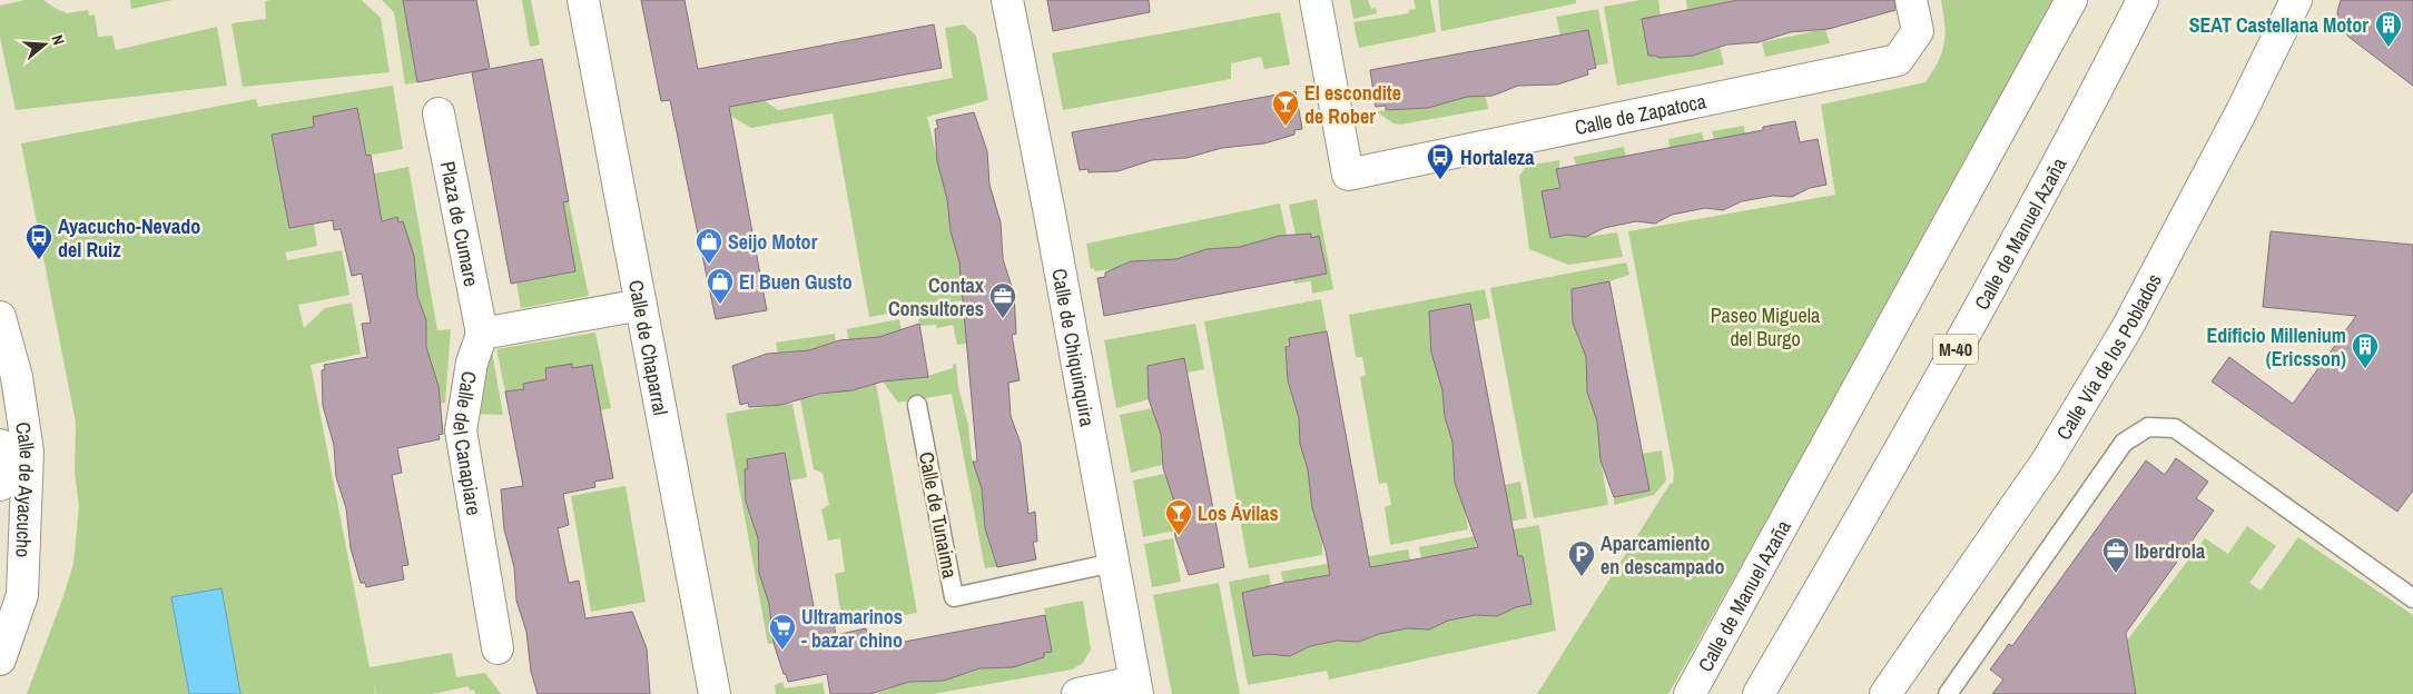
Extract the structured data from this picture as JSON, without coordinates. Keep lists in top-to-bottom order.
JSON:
{
  "streets": {
    "main road": [
      "Calle de Zapatoca",
      "Plaza de Cumare",
      "Calle de Manuel Azaña",
      "Calle de Chaparral",
      "Calle de Chiquinquira",
      "M-40",
      "Calle Vía de los Poblados",
      "Calle del Canapiare",
      "Calle de Ayacucho"
    ],
    "lane": ["Calle de Tunaima"]
  },
  "crossings": [
    ["Plaza de Cumare", "Calle del Canapiare"],
    ["Calle de Chiquinquira", "Calle de Tunaima"]
  ],
  "parks": ["Paseo Miguela del Burgo"],
  "places": {
    "building": ["SEAT Castellana Motor", "Edificio Millenium (Ericsson)"],
    "bar": ["El escondite de Rober", "Los Ávilas"],
    "bus stop": ["Hortaleza", "Ayacucho-Nevado del Ruiz"],
    "shop": ["Seijo Motor", "El Buen Gusto"],
    "office": ["Contax Consultores", "Iberdrola"],
    "parking": ["Aparcamiento en descampado"],
    "supermarket": ["Ultramarinos - bazar chino"]
  },
  "north": "right"
}
